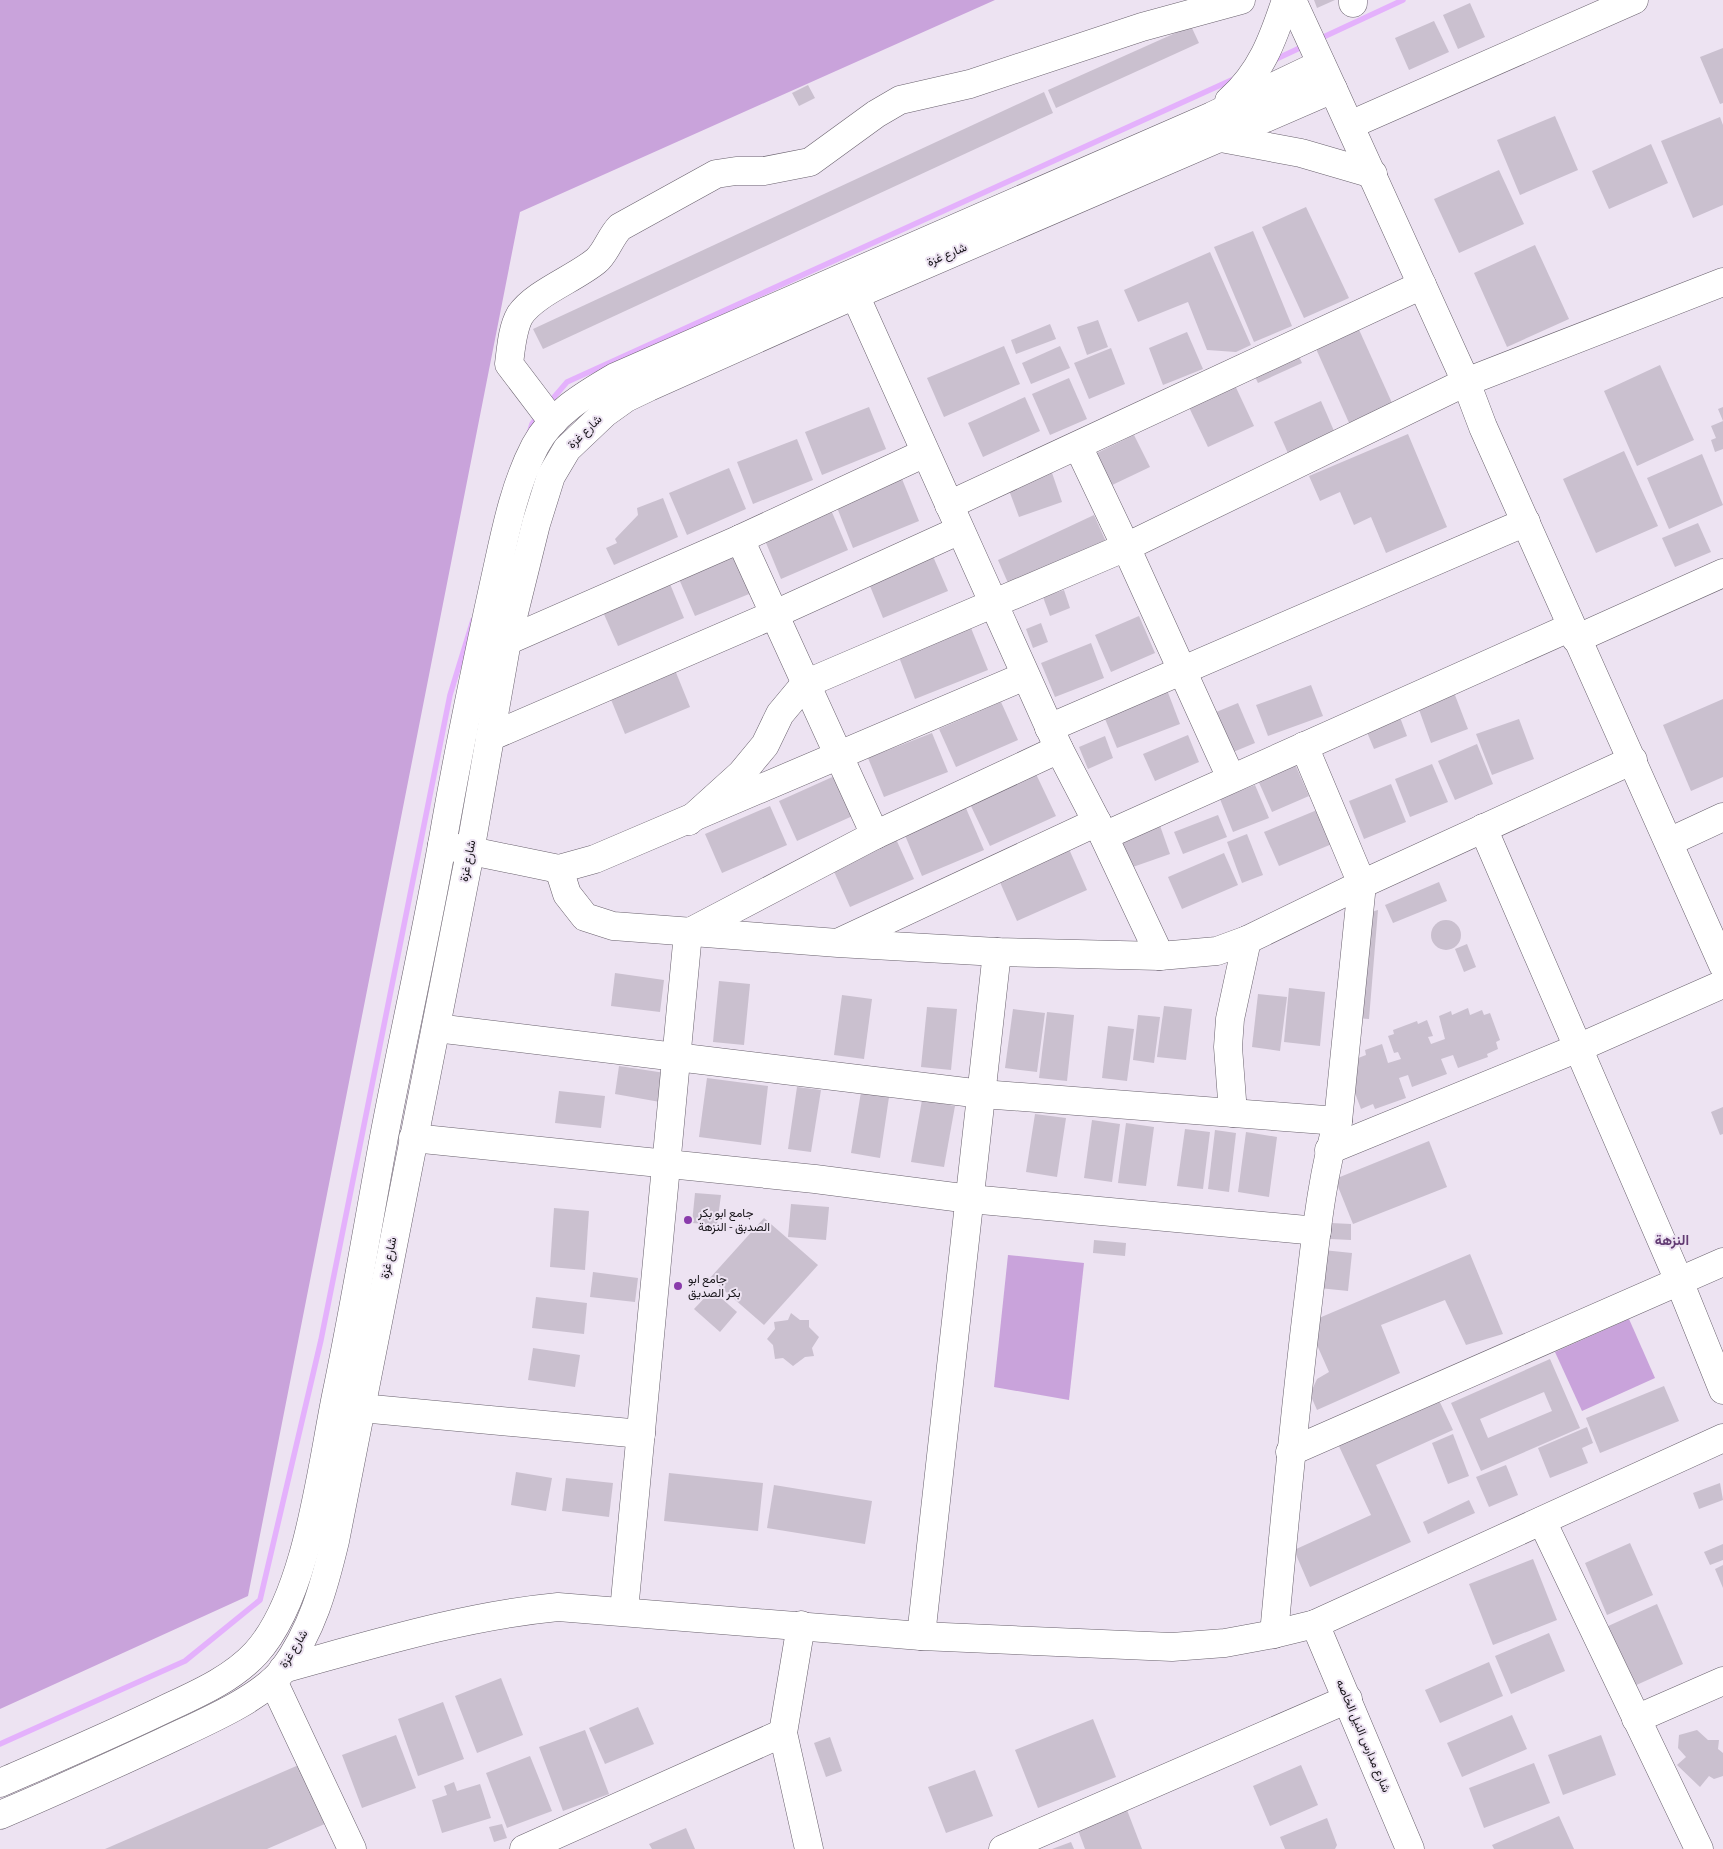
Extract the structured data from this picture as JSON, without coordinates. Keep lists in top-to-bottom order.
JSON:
{
  "streets": {
    "street": ["شارع غزة", "شارع مدارس النيل الخاصه"]
  },
  "districts": ["النزهة"],
  "places": ["جامع ابو بكر الصدبق - النزهة", "جامع ابو بكر الصديق"]
}
